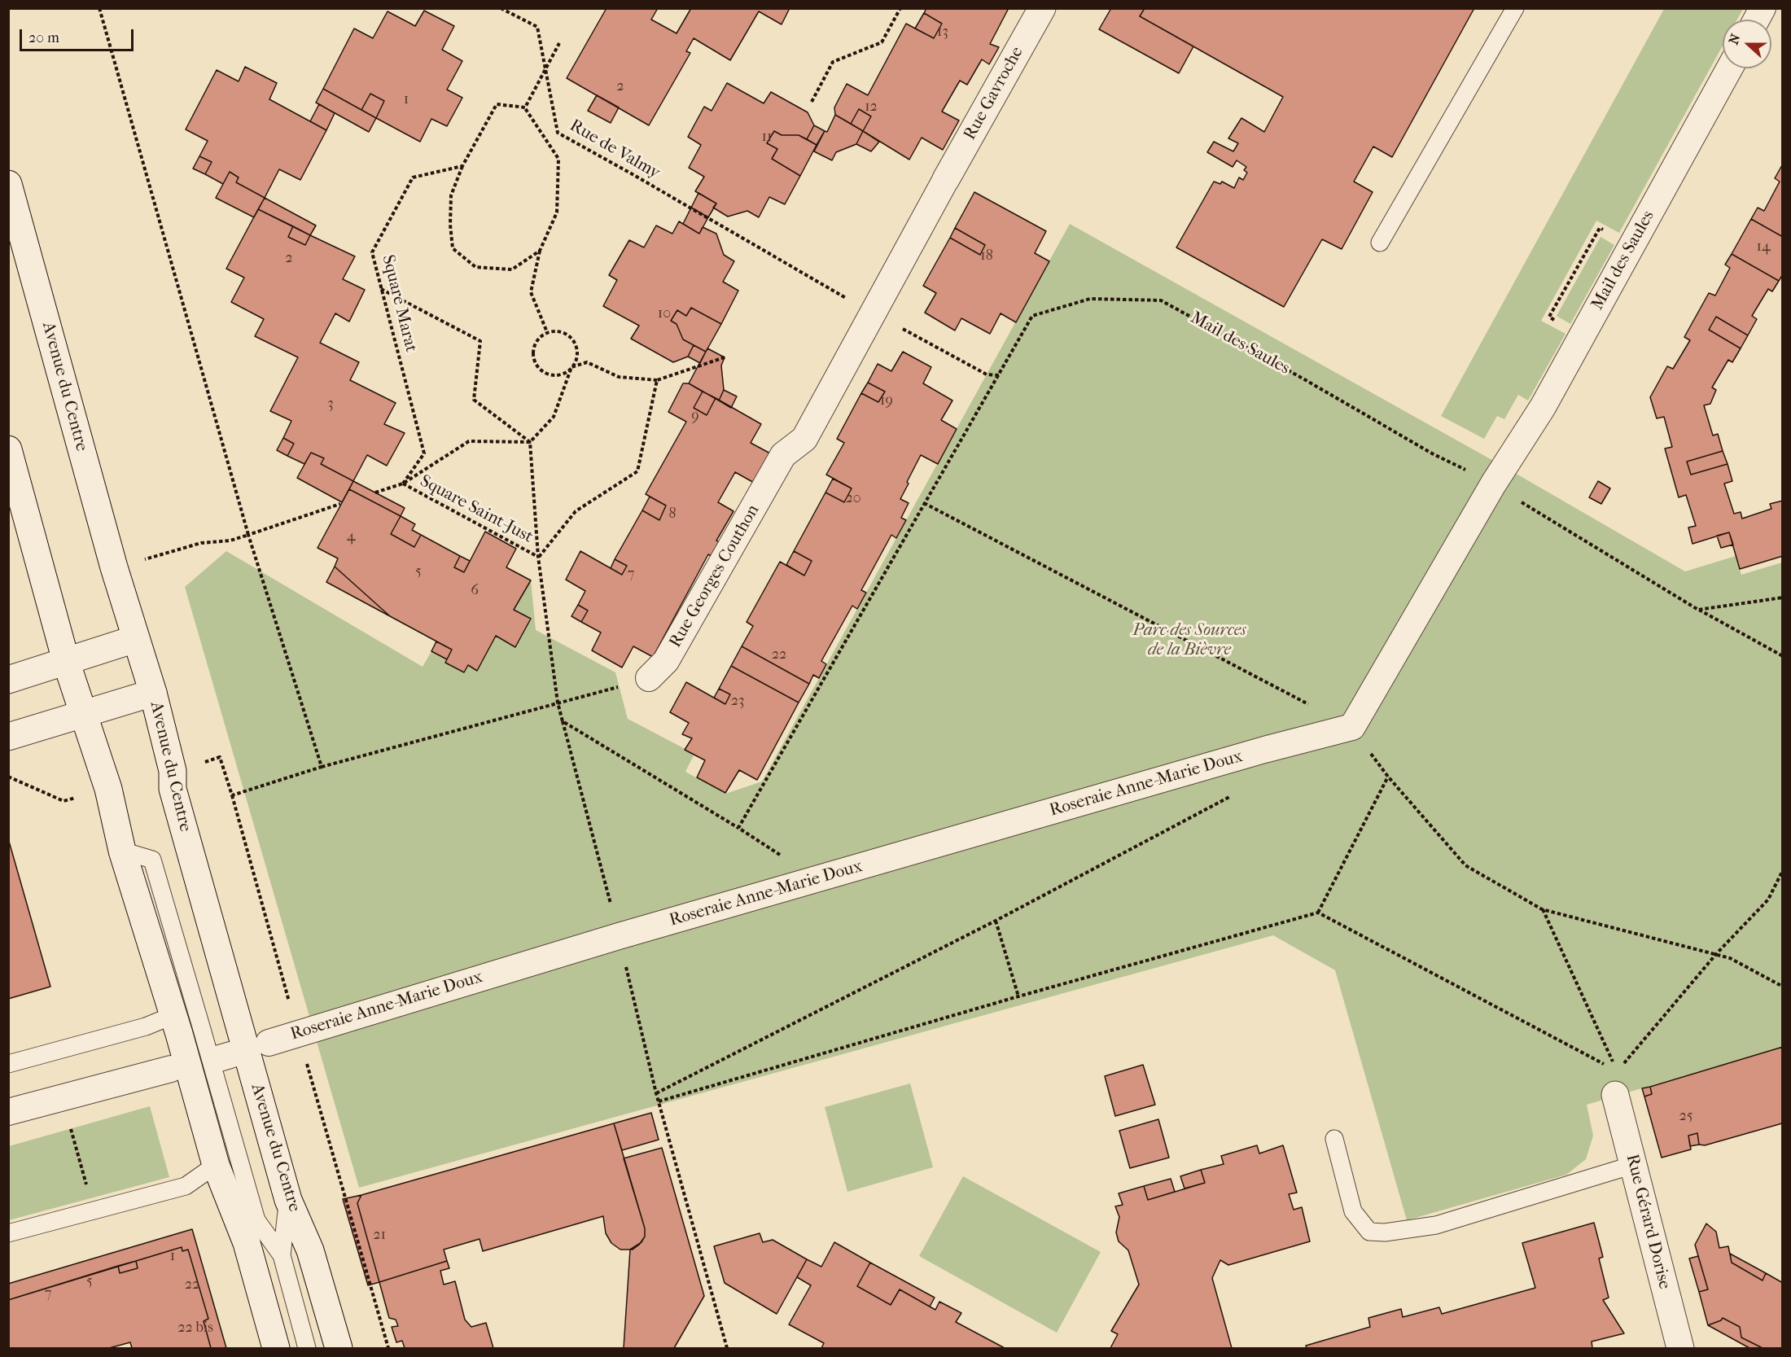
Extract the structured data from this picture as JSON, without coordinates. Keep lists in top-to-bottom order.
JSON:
{
  "streets": {
    "main road": ["Rue Gavroche", "Avenue du Centre", "Rue Gérard Dorise"],
    "street": ["Mail des Saules", "Rue Georges Couthon", "Roseraie Anne-Marie Doux"],
    "path": ["Rue de Valmy", "Square Marat", "Square Saint-Just"]
  },
  "crossings": [
    ["Rue Gavroche", "Rue Georges Couthon"],
    ["Rue de Valmy", "Mail des Saules"],
    ["Rue de Valmy", "Rue Georges Couthon"],
    ["Mail des Saules", "Roseraie Anne-Marie Doux"],
    ["Square Marat", "Square Saint-Just"]
  ],
  "parks": ["Parc des Sources de la Bièvre"],
  "house_numbers": [
    "13",
    "2",
    "1",
    "12",
    "11",
    "14",
    "18",
    "2",
    "10",
    "19",
    "3",
    "9",
    "20",
    "8",
    "4",
    "5",
    "7",
    "6",
    "22",
    "23",
    "25",
    "21",
    "1",
    "5",
    "22",
    "7",
    "22 bis"
  ],
  "scale_bar": "20 m",
  "north": "left"
}
